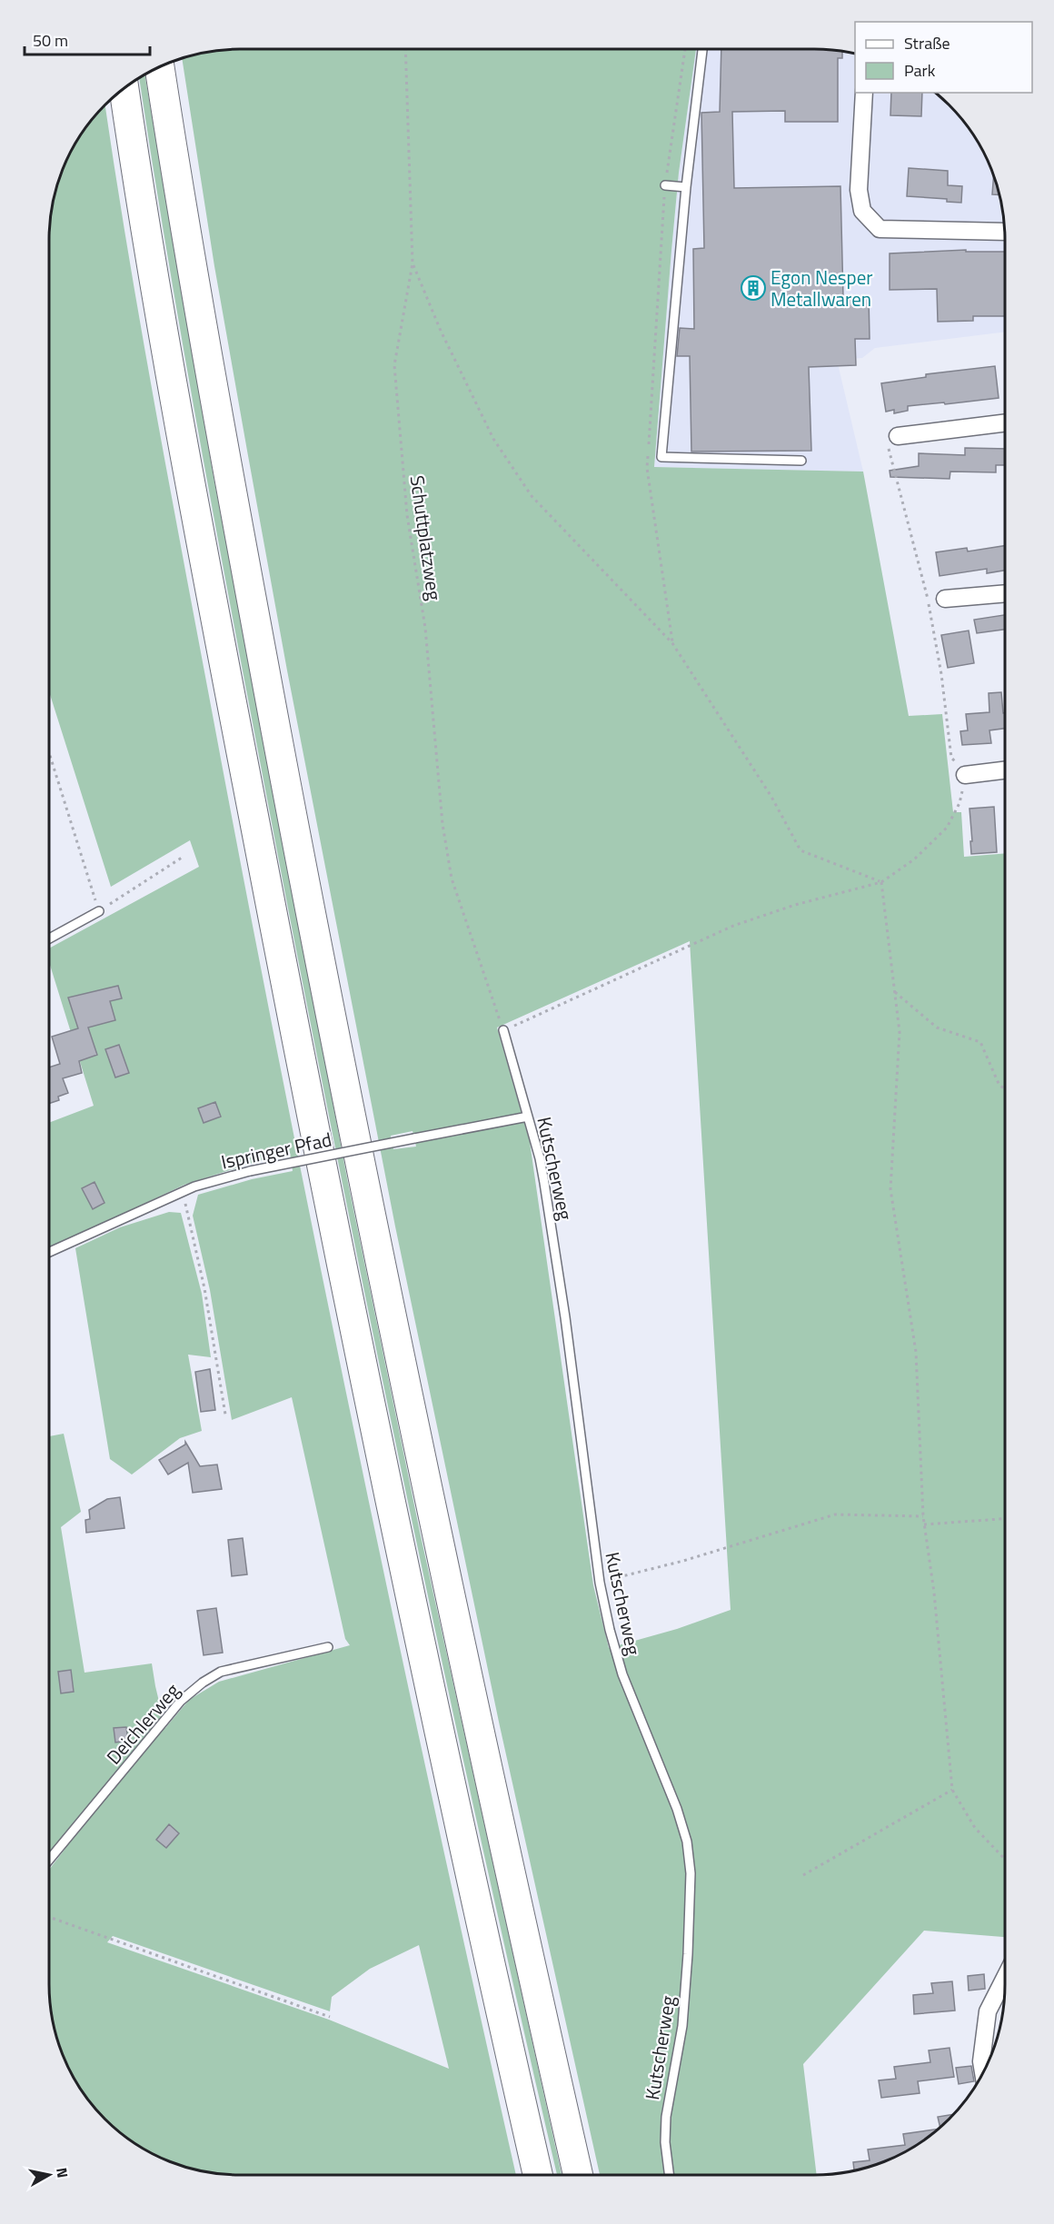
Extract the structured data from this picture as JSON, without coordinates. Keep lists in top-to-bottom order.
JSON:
{
  "streets": {
    "lane": ["Ispringer Pfad", "Kutscherweg", "Deichlerweg"],
    "path": ["Schuttplatzweg"]
  },
  "crossings": [
    ["Schuttplatzweg", "Kutscherweg"],
    ["Ispringer Pfad", "Kutscherweg"]
  ],
  "places": {
    "building": ["Egon Nesper Metallwaren"]
  },
  "legend": ["Straße", "Park"],
  "scale_bar": "50 m",
  "north": "right"
}
